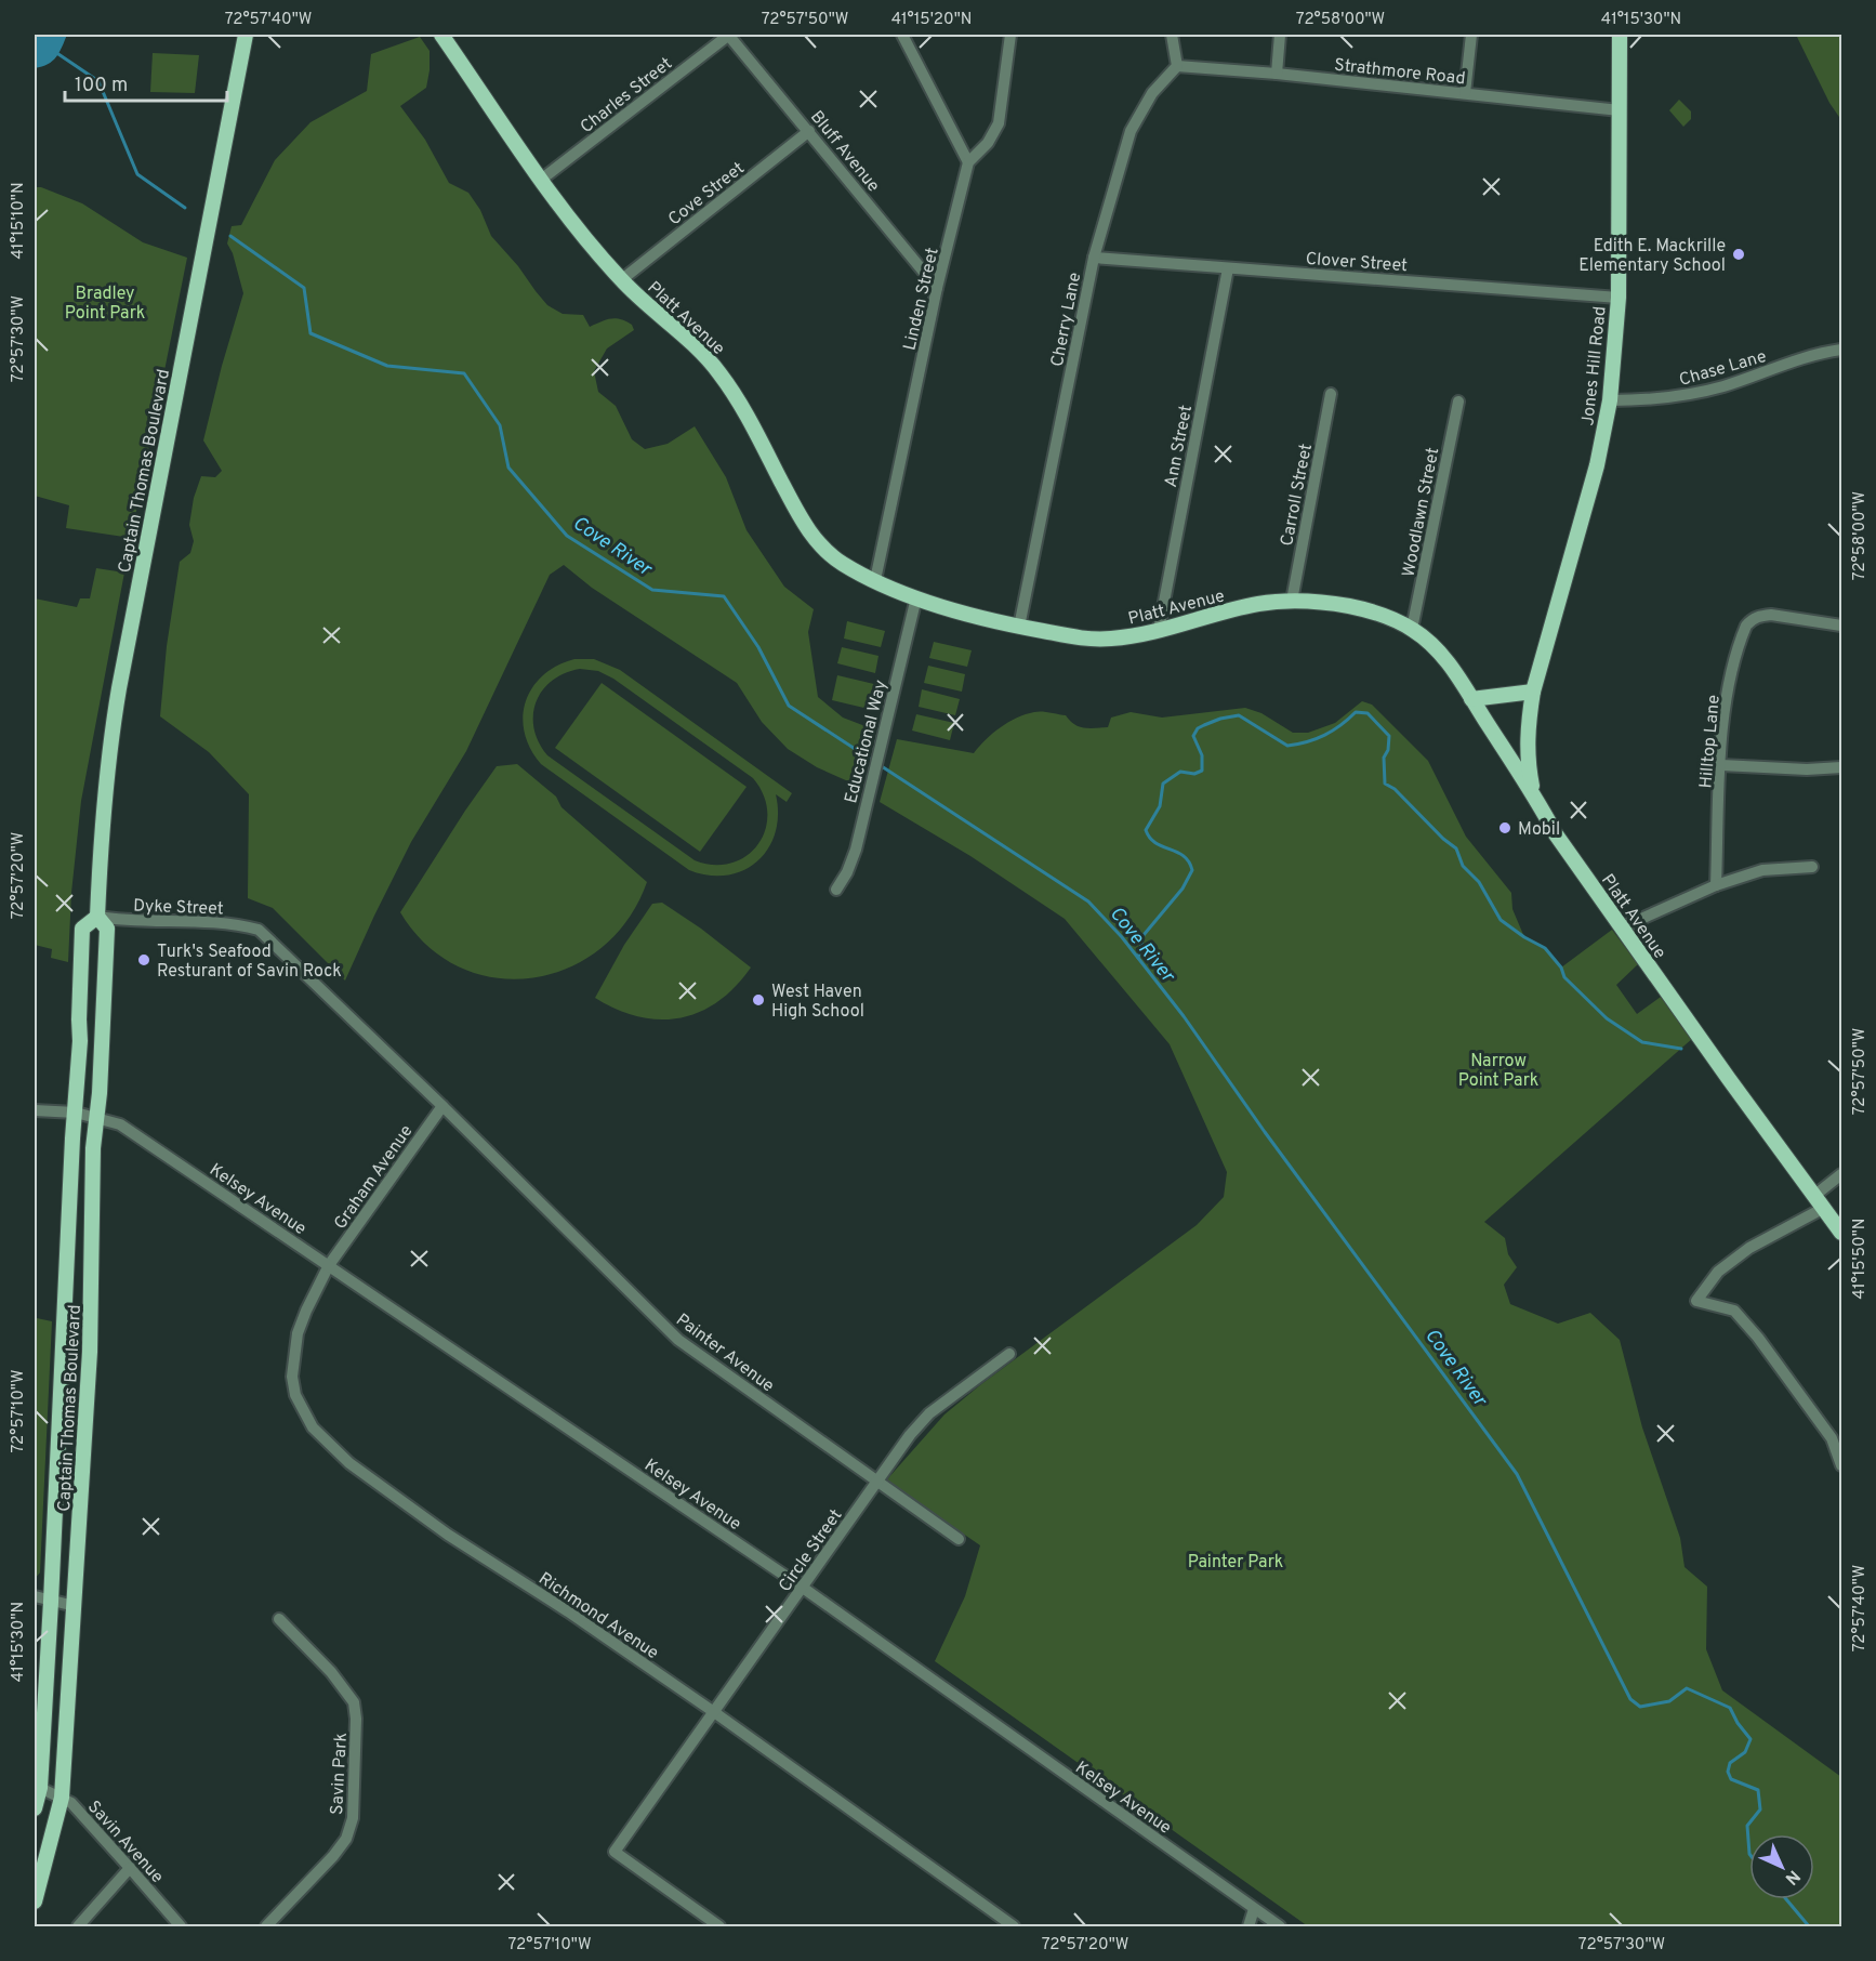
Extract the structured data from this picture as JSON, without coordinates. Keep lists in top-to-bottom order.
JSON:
{
  "streets": {
    "main road": ["Platt Avenue", "Jones Hill Road", "Captain Thomas Boulevard"],
    "street": [
      "Strathmore Road",
      "Charles Street",
      "Bluff Avenue",
      "Cove Street",
      "Clover Street",
      "Linden Street",
      "Cherry Lane",
      "Chase Lane",
      "Ann Street",
      "Carroll Street",
      "Woodlawn Street",
      "Educational Way",
      "Hilltop Lane",
      "Dyke Street",
      "Graham Avenue",
      "Kelsey Avenue",
      "Painter Avenue",
      "Circle Street",
      "Richmond Avenue",
      "Savin Park",
      "Savin Avenue"
    ]
  },
  "crossings": [
    ["Strathmore Road", "Cherry Lane"],
    ["Strathmore Road", "Jones Hill Road"],
    ["Charles Street", "Bluff Avenue"],
    ["Charles Street", "Platt Avenue"],
    ["Bluff Avenue", "Cove Street"],
    ["Bluff Avenue", "Linden Street"],
    ["Cove Street", "Platt Avenue"],
    ["Clover Street", "Cherry Lane"],
    ["Clover Street", "Jones Hill Road"],
    ["Clover Street", "Ann Street"],
    ["Linden Street", "Platt Avenue"],
    ["Platt Avenue", "Cherry Lane"],
    ["Platt Avenue", "Jones Hill Road"],
    ["Platt Avenue", "Ann Street"],
    ["Platt Avenue", "Carroll Street"],
    ["Platt Avenue", "Woodlawn Street"],
    ["Platt Avenue", "Educational Way"],
    ["Jones Hill Road", "Chase Lane"],
    ["Captain Thomas Boulevard", "Dyke Street"],
    ["Captain Thomas Boulevard", "Kelsey Avenue"],
    ["Captain Thomas Boulevard", "Savin Avenue"],
    ["Dyke Street", "Painter Avenue"],
    ["Graham Avenue", "Kelsey Avenue"],
    ["Graham Avenue", "Painter Avenue"],
    ["Graham Avenue", "Richmond Avenue"],
    ["Kelsey Avenue", "Circle Street"],
    ["Kelsey Avenue", "Richmond Avenue"],
    ["Painter Avenue", "Circle Street"],
    ["Circle Street", "Richmond Avenue"]
  ],
  "water": ["Cove River"],
  "parks": ["Bradley Point Park", "Narrow Point Park", "Painter Park"],
  "places": [
    "Edith E. Mackrille Elementary School",
    "Mobil",
    "Turk's Seafood Resturant of Savin Rock",
    "West Haven High School"
  ],
  "scale_bar": "100 m",
  "north": "bottom right",
  "coordinates": [
    "72°57'40\"W",
    "72°57'50\"W",
    "41°15'20\"N",
    "72°58'00\"W",
    "41°15'30\"N",
    "41°15'10\"N",
    "72°57'30\"W",
    "72°57'20\"W",
    "41°15'50\"N",
    "72°57'10\"W"
  ]
}
